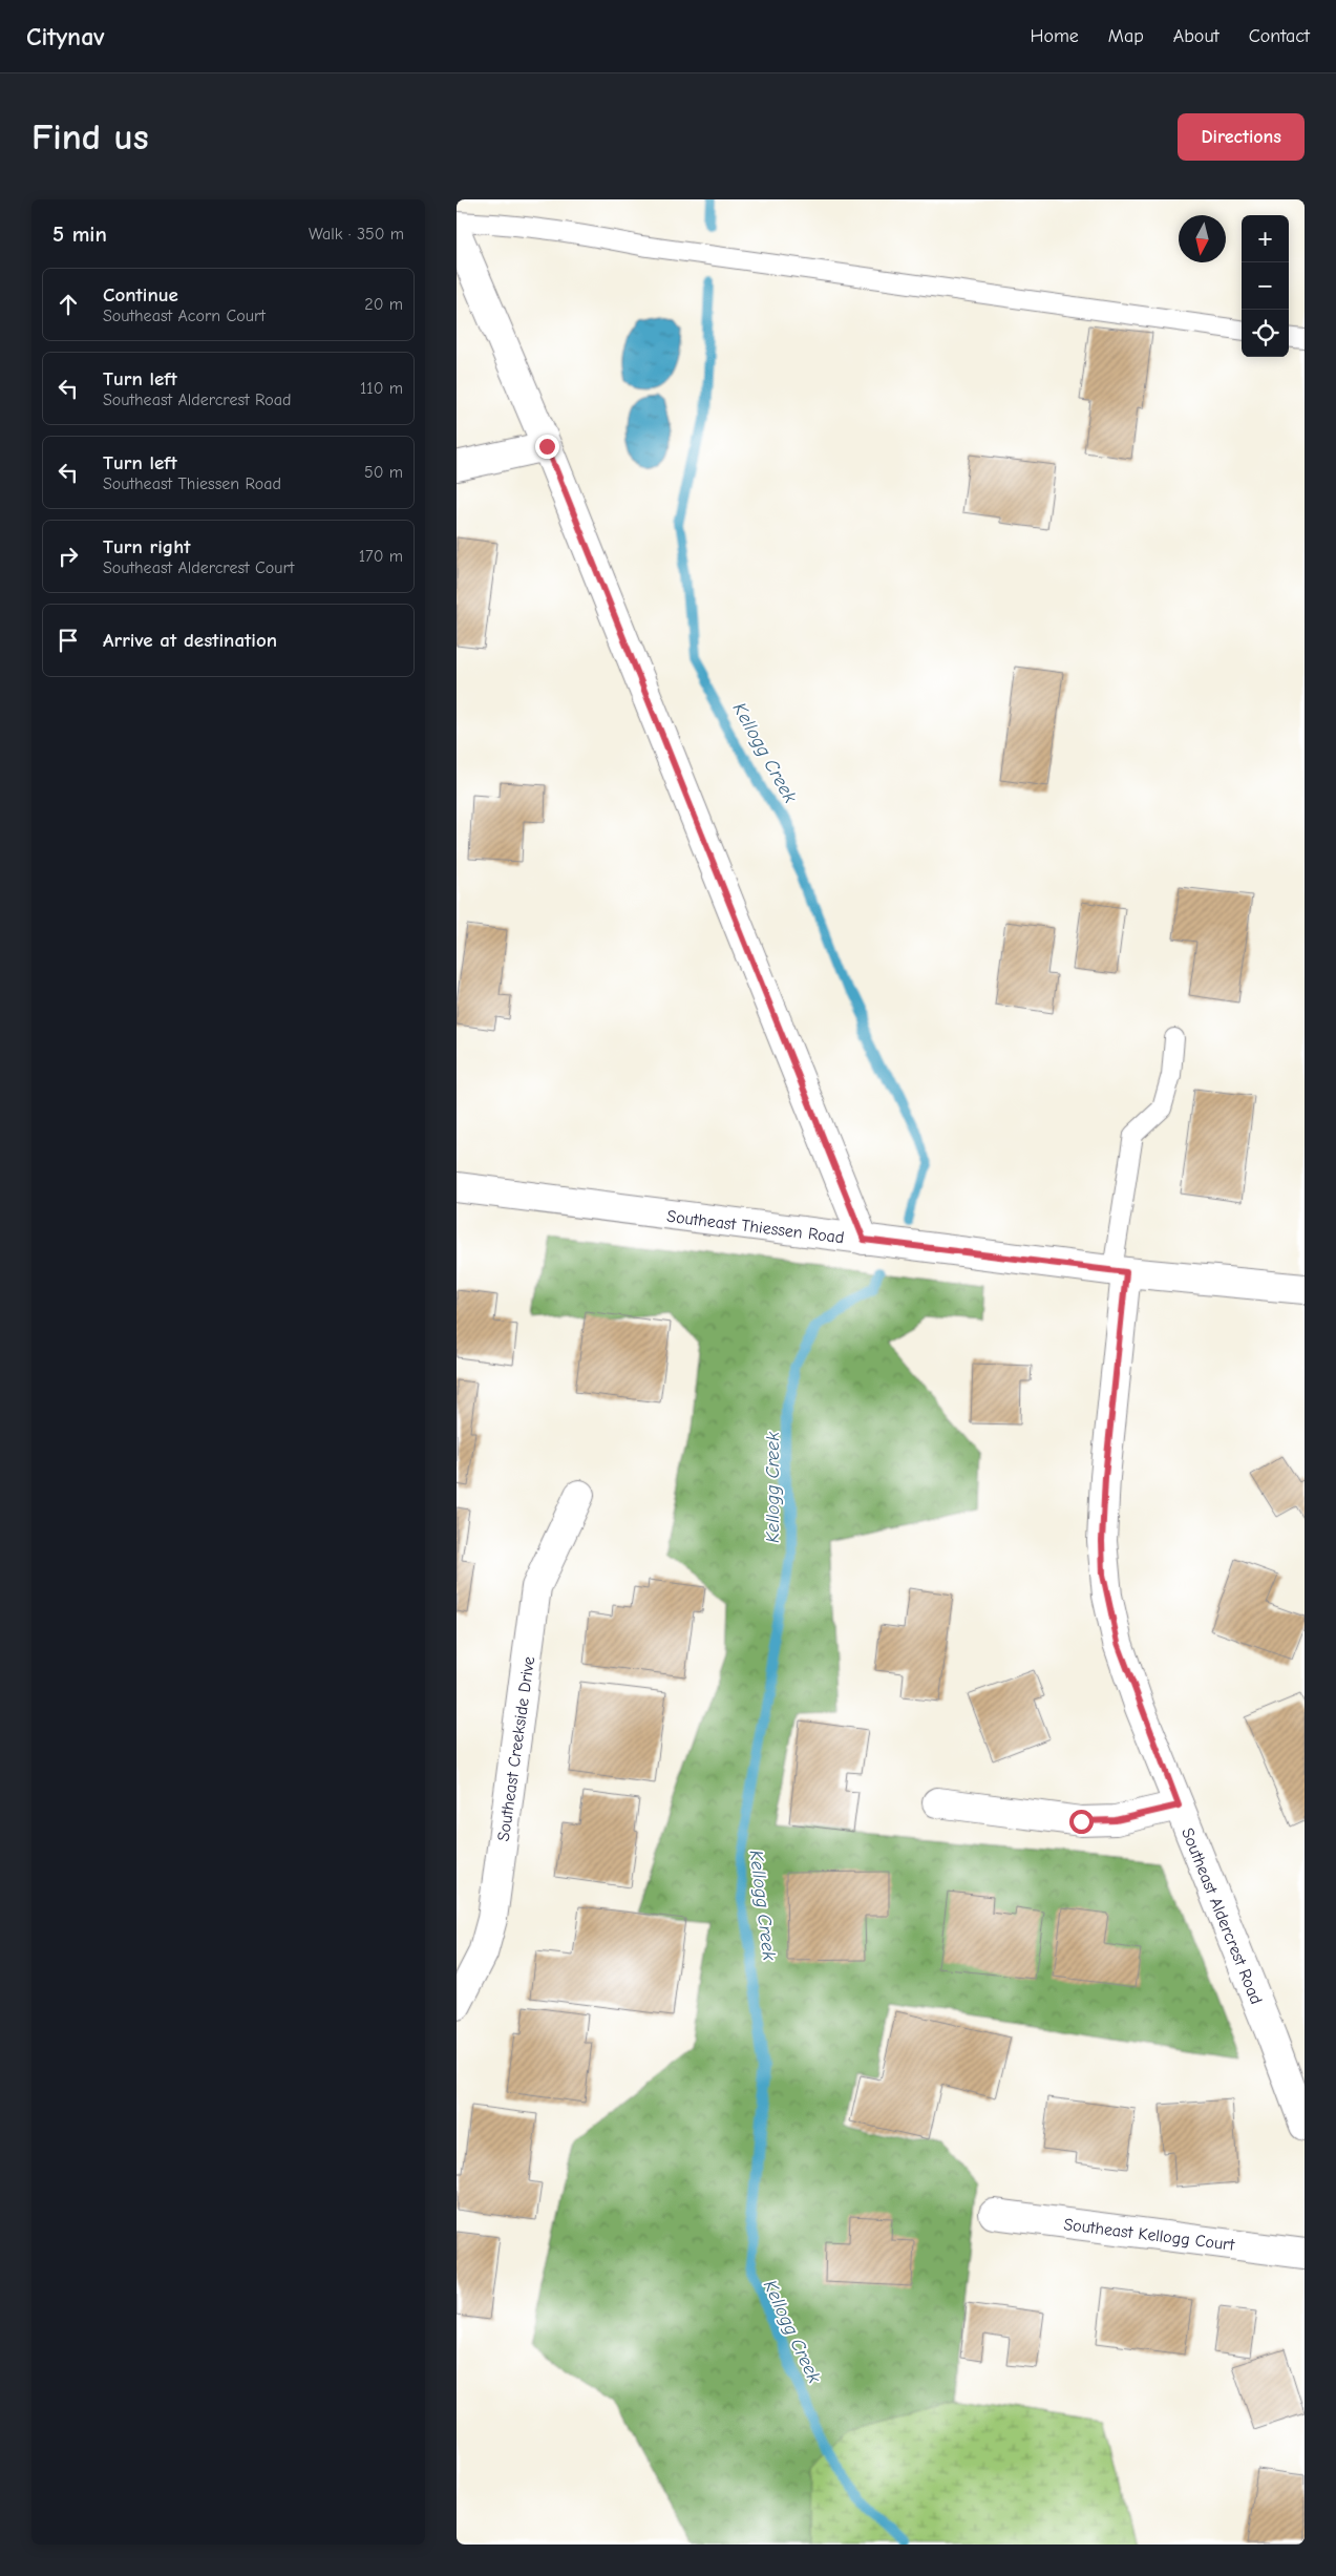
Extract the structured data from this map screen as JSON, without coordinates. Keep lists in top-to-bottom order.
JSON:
{
  "streets": {
    "street": [
      "Southeast Thiessen Road",
      "Southeast Creekside Drive",
      "Southeast Aldercrest Road",
      "Southeast Kellogg Court"
    ]
  },
  "crossings": [
    ["Southeast Thiessen Road", "Southeast Aldercrest Road"]
  ],
  "water": ["Kellogg Creek"],
  "north": "bottom",
  "page": {
    "header": "Citynav",
    "nav": [
      "Home",
      "Map",
      "About",
      "Contact"
    ],
    "buttons": "Directions",
    "title": "Find us",
    "heading": ["5 min", "Walk · 350 m"],
    "map_buttons": ["+", "−"],
    "list": [
      ["Continue", "Southeast Acorn Court", "20 m"],
      ["Turn left", "Southeast Aldercrest Road", "110 m"],
      ["Turn left", "Southeast Thiessen Road", "50 m"],
      ["Turn right", "Southeast Aldercrest Court", "170 m"],
      "Arrive at destination"
    ]
  }
}
